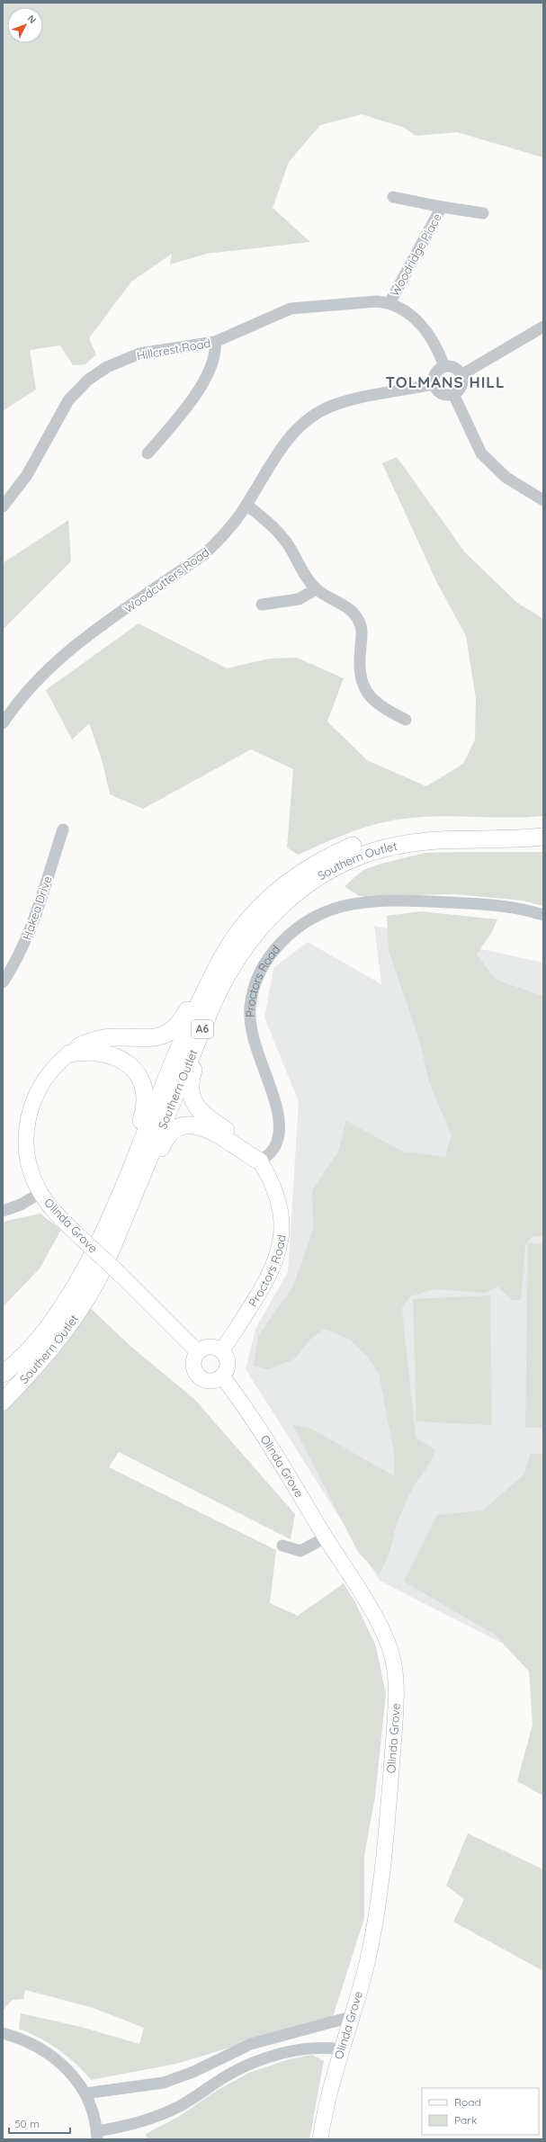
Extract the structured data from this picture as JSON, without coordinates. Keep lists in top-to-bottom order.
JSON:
{
  "streets": {
    "highway": ["Southern Outlet", "A6"],
    "main road": ["Proctors Road", "Olinda Grove"],
    "street": [
      "Woodridge Place",
      "Hillcrest Road",
      "Woodcutters Road",
      "Hakea Drive"
    ]
  },
  "crossings": [
    ["Woodridge Place", "Hillcrest Road"],
    ["Hillcrest Road", "Woodcutters Road"],
    ["Proctors Road", "Olinda Grove"]
  ],
  "districts": ["TOLMANS HILL"],
  "legend": ["Road", "Park"],
  "scale_bar": "50 m",
  "north": "top right"
}
